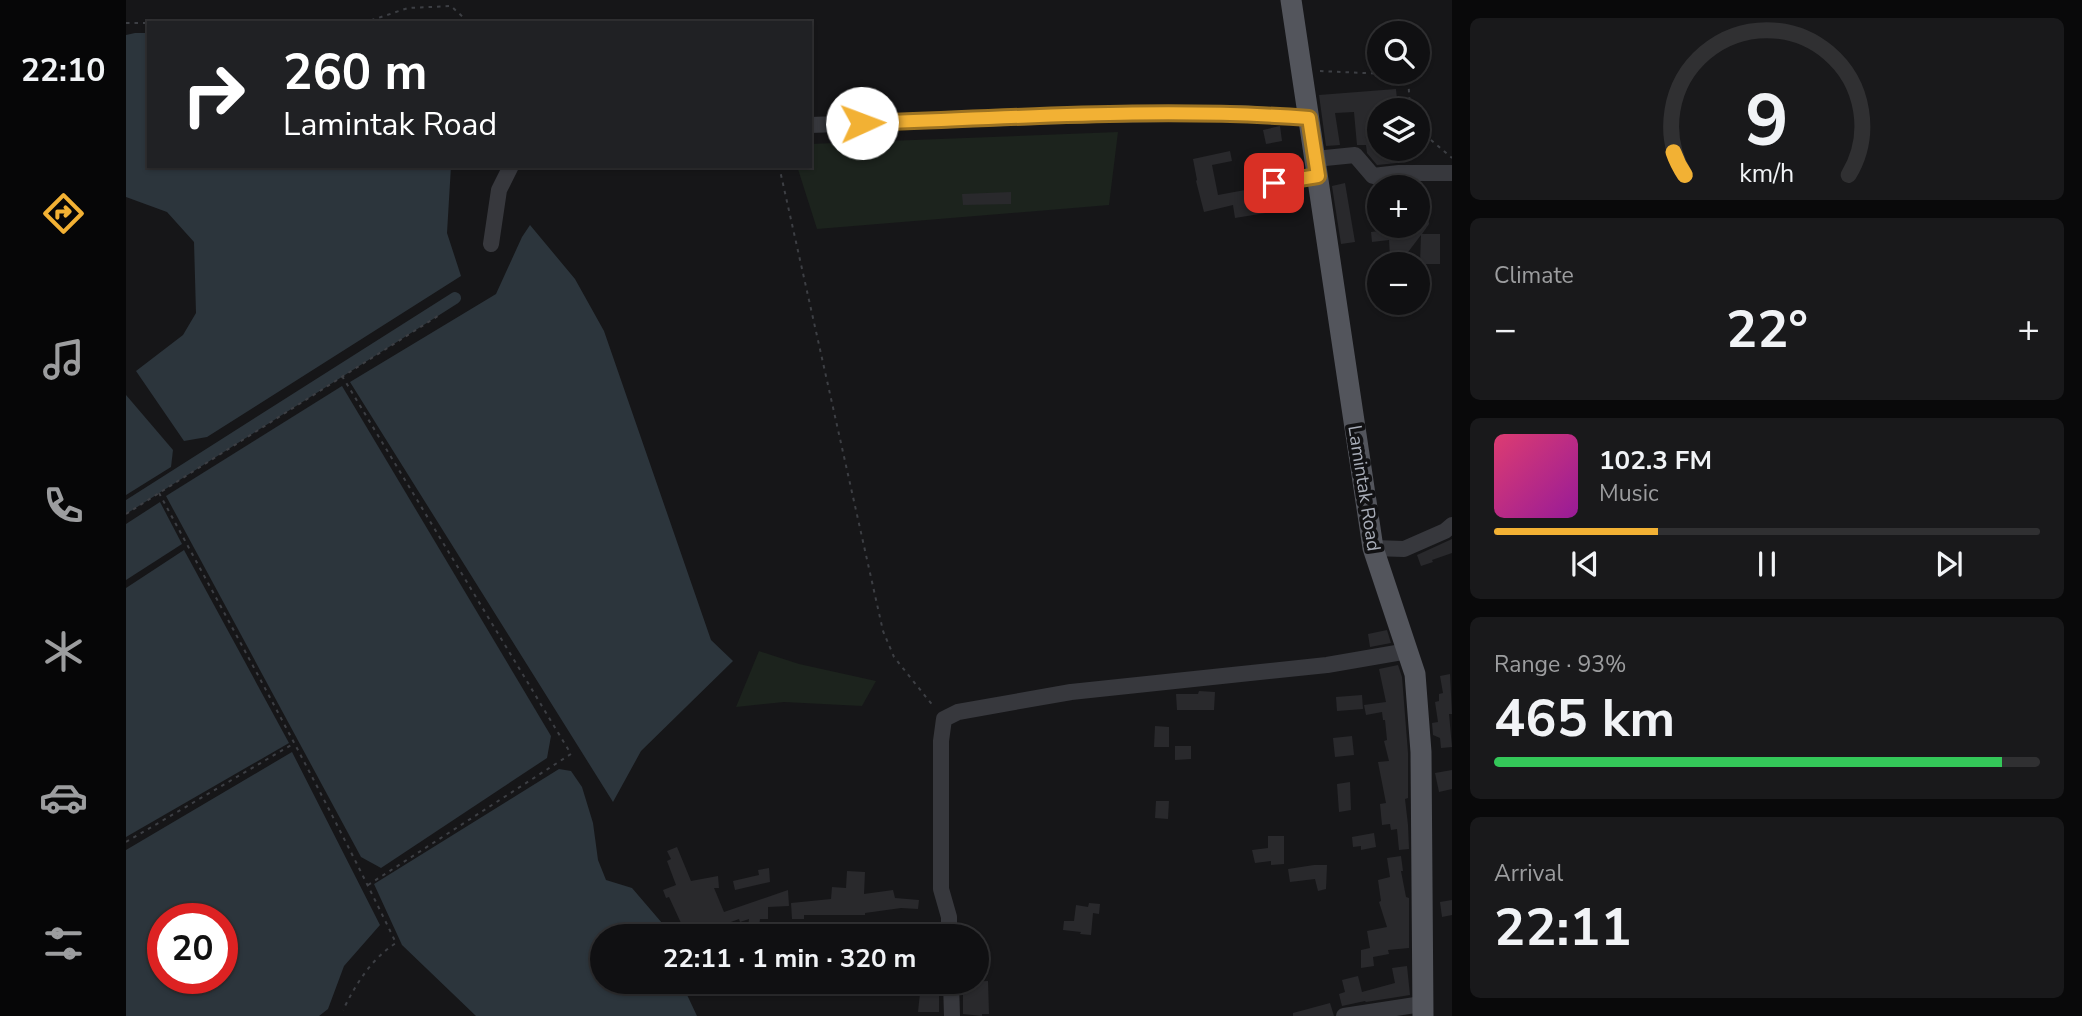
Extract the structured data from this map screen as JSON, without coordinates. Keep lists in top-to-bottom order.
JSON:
{
  "streets": {
    "main road": ["Lamintak Road"]
  },
  "page": {
    "tabs": "22:10",
    "map_buttons": ["+", "−"],
    "turn": ["260 m", "Lamintak Road"],
    "tile": [
      "Climate",
      ["Range · 93%", "465 km"],
      ["Arrival", "22:11"]
    ],
    "heat": ["−", "22°", "+"],
    "song": ["102.3 FM", "Music"],
    "limit": "20",
    "trip": "22:11 · 1 min · 320 m",
    "gauge": ["9", "km/h"]
  }
}
